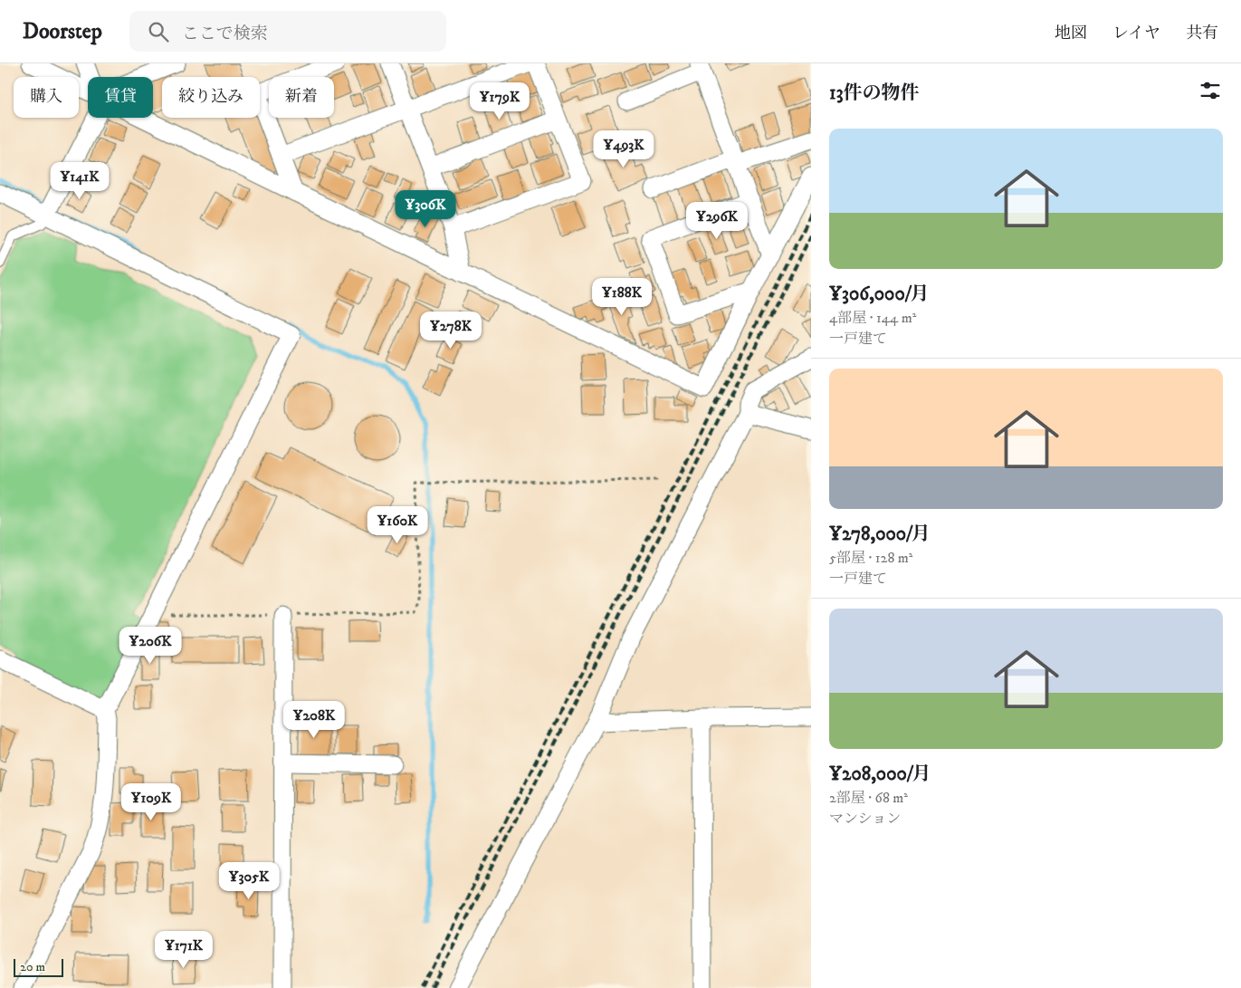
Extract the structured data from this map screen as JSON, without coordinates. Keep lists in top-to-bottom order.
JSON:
{
  "scale_bar": "20 m",
  "page": {
    "header": "Doorstep",
    "search": "ここで検索",
    "nav": ["地図", "レイヤ", "共有"],
    "heading": "13件の物件",
    "chip": [
      "購入",
      "賃貸",
      "絞り込み",
      "新着"
    ],
    "price": [
      "¥179K",
      "¥493K",
      "¥141K",
      "¥306K",
      "¥296K",
      "¥188K",
      "¥278K",
      "¥160K",
      "¥206K",
      "¥208K",
      "¥109K",
      "¥305K",
      "¥171K"
    ],
    "list": [
      {
        "name": "¥306,000/月",
        "note": "4部屋 · 144 m² · 一戸建て"
      },
      {
        "name": "¥278,000/月",
        "note": "5部屋 · 128 m² · 一戸建て"
      },
      {
        "name": "¥208,000/月",
        "note": "2部屋 · 68 m² · マンション"
      }
    ],
    "scale": "20 m"
  }
}
